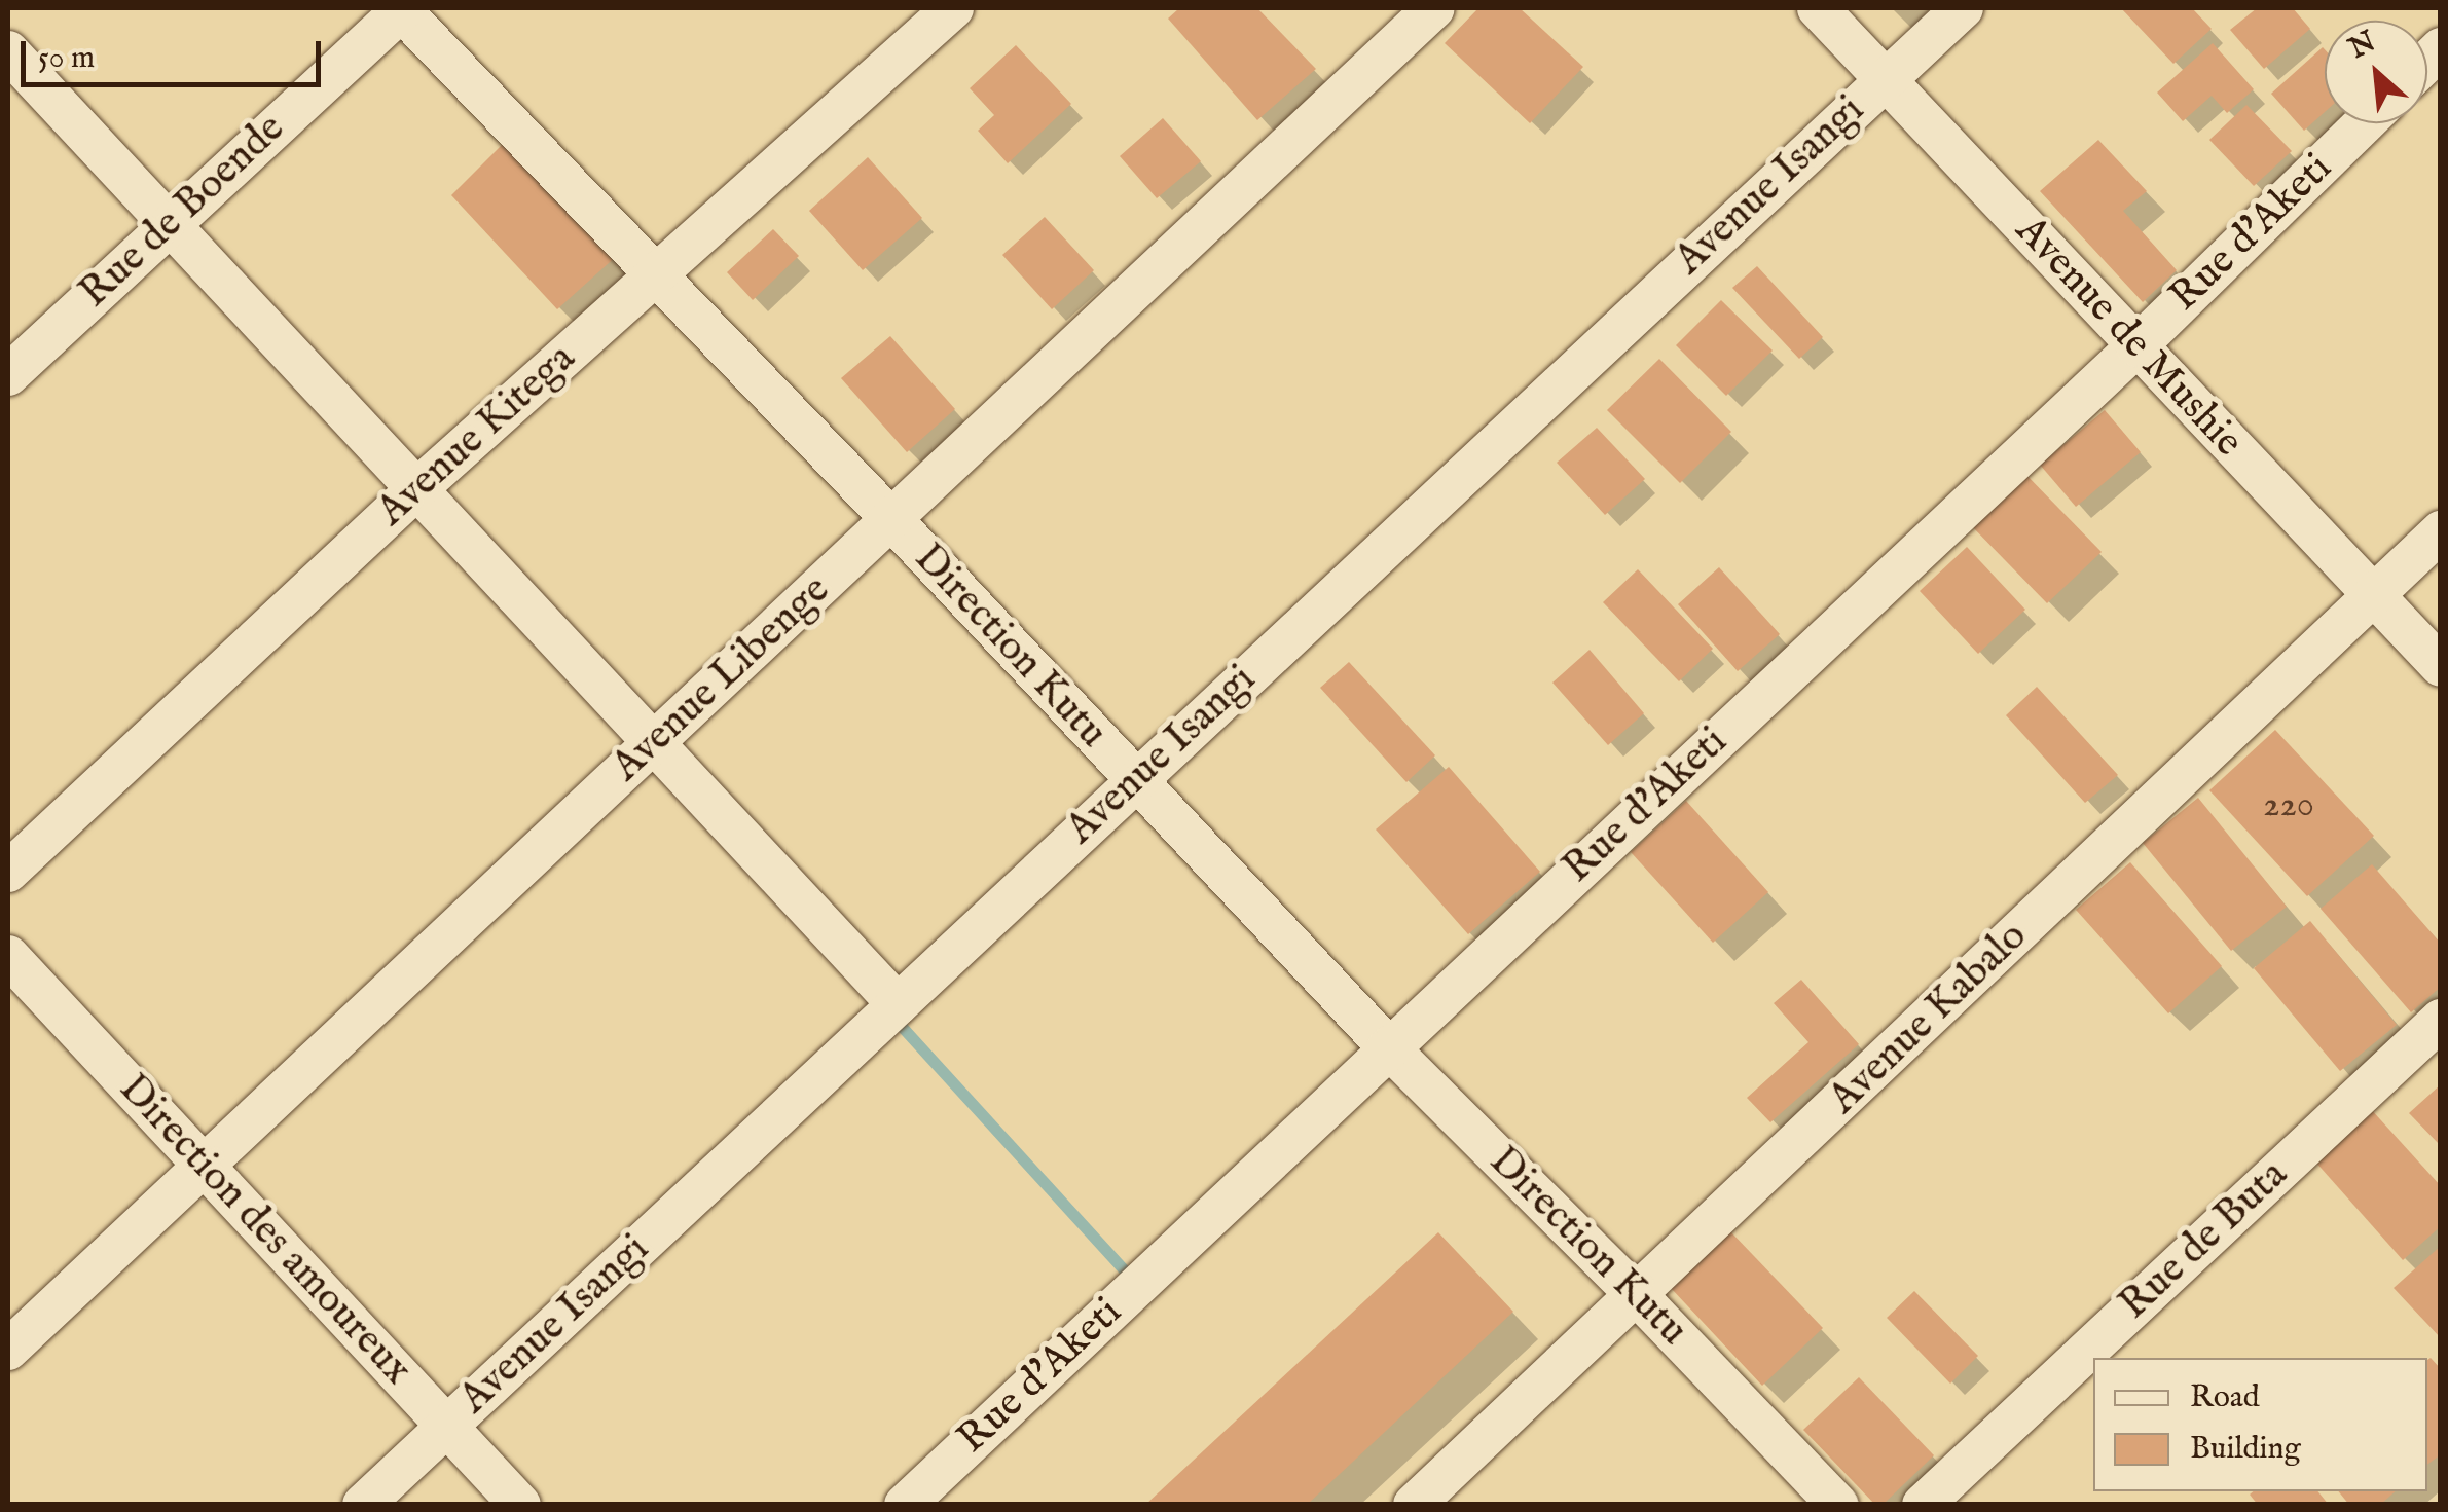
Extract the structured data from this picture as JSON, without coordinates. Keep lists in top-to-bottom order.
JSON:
{
  "streets": {
    "street": [
      "Avenue Isangi",
      "Rue de Boende",
      "Rue d'Aketi",
      "Avenue de Mushie",
      "Avenue Kitega",
      "Direction Kutu",
      "Avenue Libenge",
      "Avenue Kabalo",
      "Direction des amoureux",
      "Rue de Buta"
    ]
  },
  "crossings": [
    ["Avenue Isangi", "Avenue de Mushie"],
    ["Avenue Isangi", "Direction Kutu"],
    ["Avenue Isangi", "Direction des amoureux"],
    ["Rue de Boende", "Direction Kutu"],
    ["Rue d'Aketi", "Avenue de Mushie"],
    ["Rue d'Aketi", "Direction Kutu"],
    ["Avenue de Mushie", "Avenue Kabalo"],
    ["Avenue Kitega", "Direction Kutu"],
    ["Direction Kutu", "Avenue Libenge"],
    ["Direction Kutu", "Avenue Kabalo"],
    ["Avenue Libenge", "Direction des amoureux"]
  ],
  "house_numbers": ["220"],
  "legend": ["Road", "Building"],
  "scale_bar": "50 m",
  "north": "top left"
}
